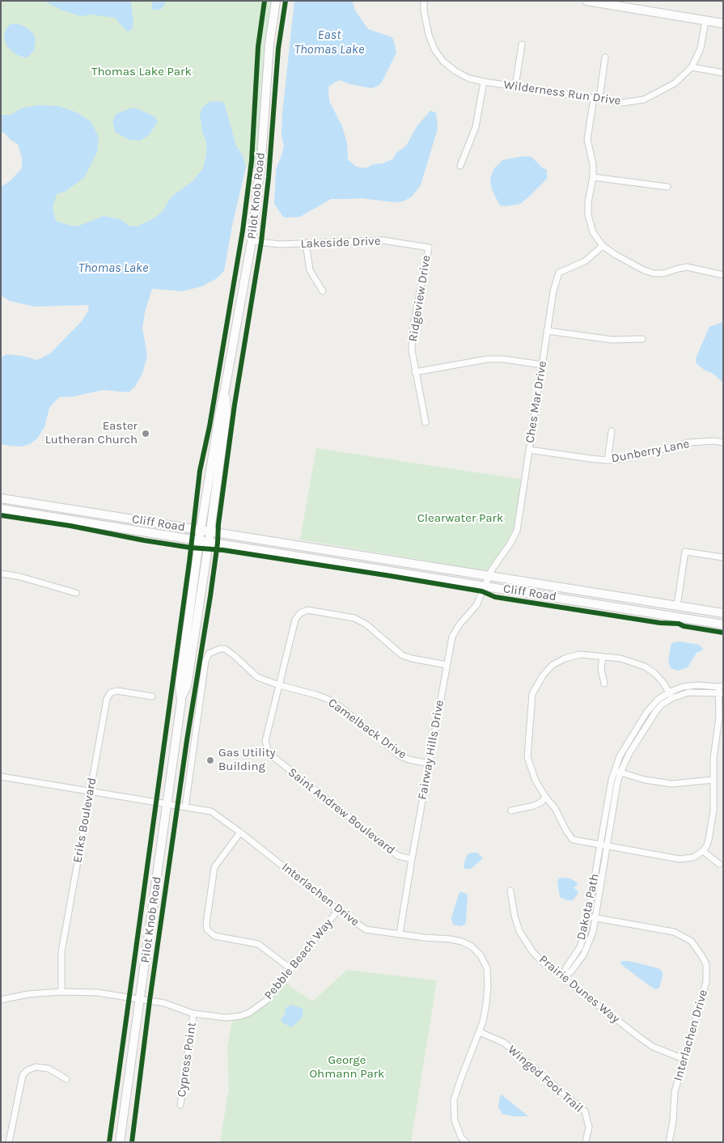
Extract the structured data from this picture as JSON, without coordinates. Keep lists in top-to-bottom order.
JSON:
{
  "streets": {
    "main road": ["Pilot Knob Road", "Cliff Road"],
    "street": [
      "Wilderness Run Drive",
      "Lakeside Drive",
      "Ridgeview Drive",
      "Ches Mar Drive",
      "Dunberry Lane",
      "Camelback Drive",
      "Fairway Hills Drive",
      "Saint Andrew Boulevard",
      "Eriks Boulevard",
      "Interlachen Drive",
      "Dakota Path",
      "Pebble Beach Way",
      "Prairie Dunes Way",
      "Cypress Point",
      "Winged Foot Trail"
    ]
  },
  "crossings": [
    ["Pilot Knob Road", "Lakeside Drive"],
    ["Pilot Knob Road", "Cliff Road"],
    ["Pilot Knob Road", "Interlachen Drive"],
    ["Pilot Knob Road", "Pebble Beach Way"],
    ["Lakeside Drive", "Ridgeview Drive"],
    ["Ches Mar Drive", "Dunberry Lane"],
    ["Ches Mar Drive", "Cliff Road"],
    ["Ches Mar Drive", "Fairway Hills Drive"],
    ["Cliff Road", "Fairway Hills Drive"],
    ["Camelback Drive", "Fairway Hills Drive"],
    ["Camelback Drive", "Saint Andrew Boulevard"],
    ["Camelback Drive", "Interlachen Drive"],
    ["Fairway Hills Drive", "Saint Andrew Boulevard"],
    ["Fairway Hills Drive", "Interlachen Drive"],
    ["Eriks Boulevard", "Interlachen Drive"],
    ["Eriks Boulevard", "Pebble Beach Way"],
    ["Interlachen Drive", "Dakota Path"],
    ["Interlachen Drive", "Pebble Beach Way"],
    ["Interlachen Drive", "Prairie Dunes Way"],
    ["Interlachen Drive", "Winged Foot Trail"],
    ["Dakota Path", "Prairie Dunes Way"],
    ["Pebble Beach Way", "Cypress Point"]
  ],
  "water": ["East Thomas Lake", "Thomas Lake"],
  "parks": ["Thomas Lake Park", "Clearwater Park", "George Ohmann Park"],
  "places": ["Easter Lutheran Church", "Gas Utility Building"]
}
